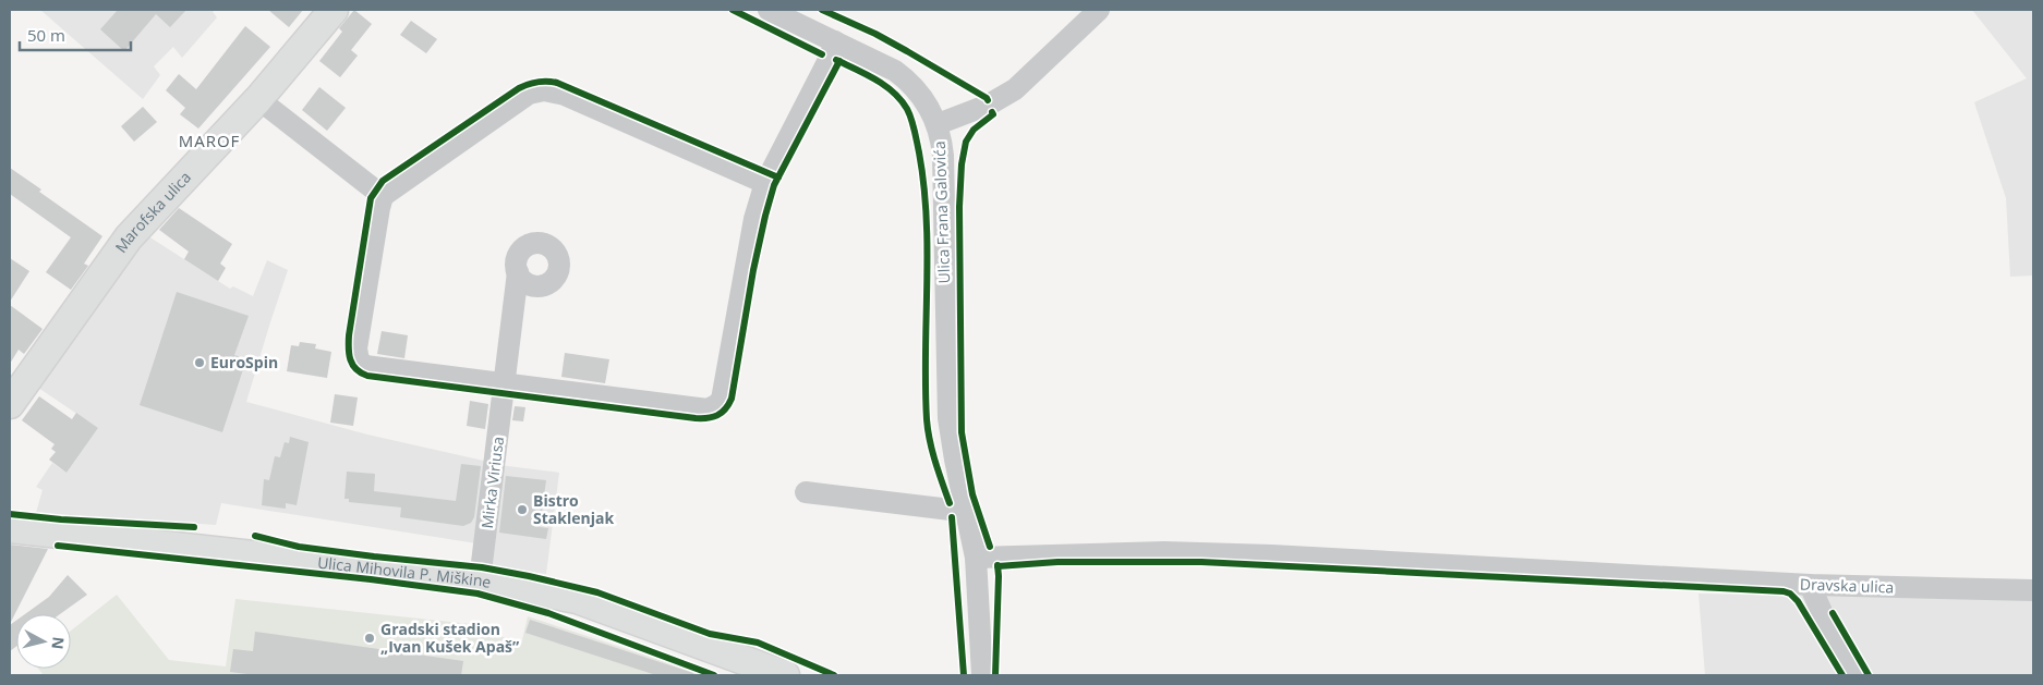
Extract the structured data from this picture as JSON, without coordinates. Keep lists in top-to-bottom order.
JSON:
{
  "streets": {
    "main road": ["Marofska ulica", "Ulica Mihovila P. Miškine"],
    "street": ["Ulica Frana Galovića", "Mirka Viriusa", "Dravska ulica"]
  },
  "crossings": [
    ["Ulica Frana Galovića", "Dravska ulica"],
    ["Mirka Viriusa", "Ulica Mihovila P. Miškine"]
  ],
  "districts": ["MAROF"],
  "places": ["EuroSpin", "Bistro Staklenjak", "Gradski stadion „Ivan Kušek Apaš”"],
  "scale_bar": "50 m",
  "north": "right"
}
